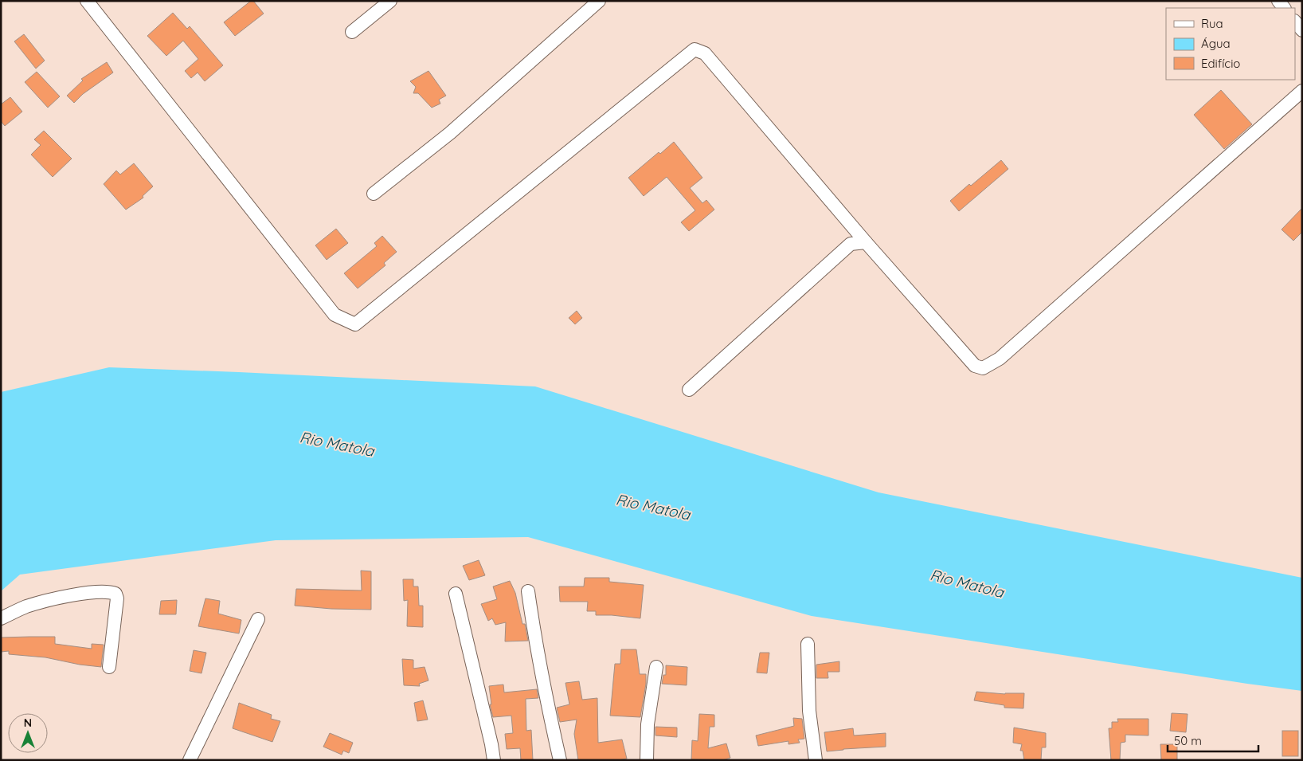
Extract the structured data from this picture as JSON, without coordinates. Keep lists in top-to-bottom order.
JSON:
{
  "water": ["Rio Matola"],
  "legend": ["Rua", "Água", "Edifício"],
  "scale_bar": "50 m",
  "north": "top"
}
